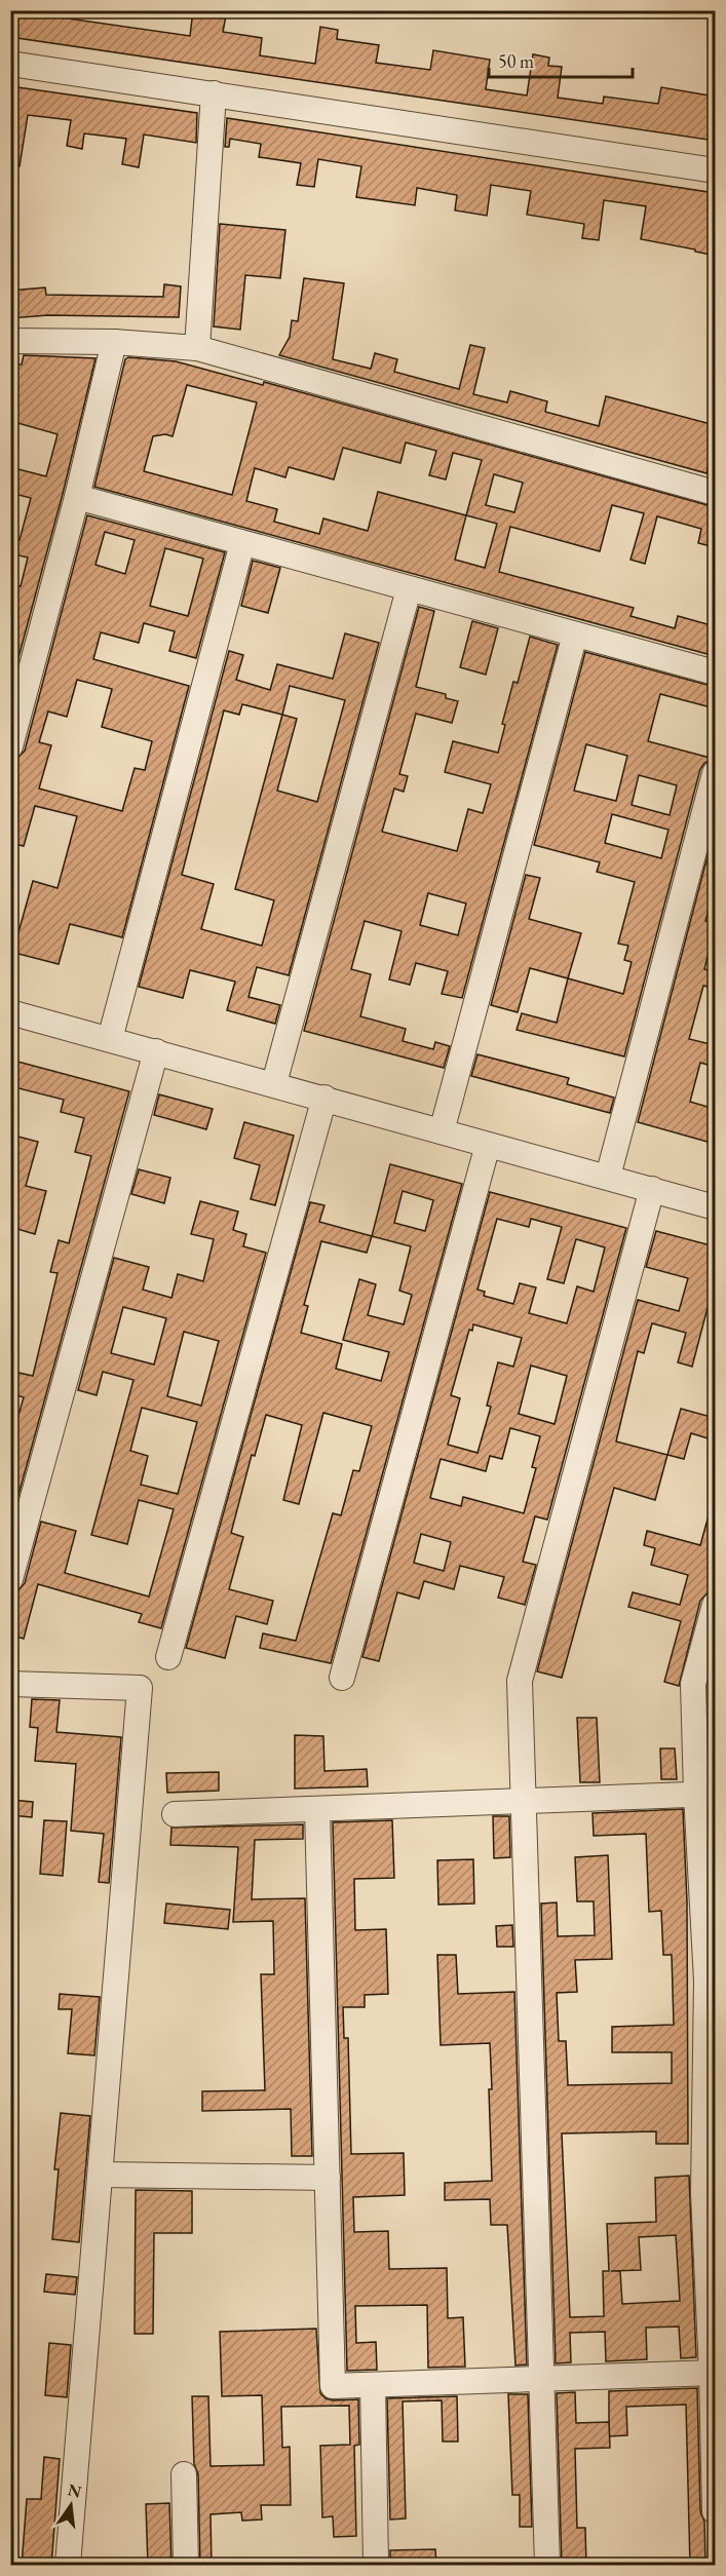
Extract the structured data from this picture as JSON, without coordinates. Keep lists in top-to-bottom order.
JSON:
{
  "scale_bar": "50 m",
  "north": "top"
}
